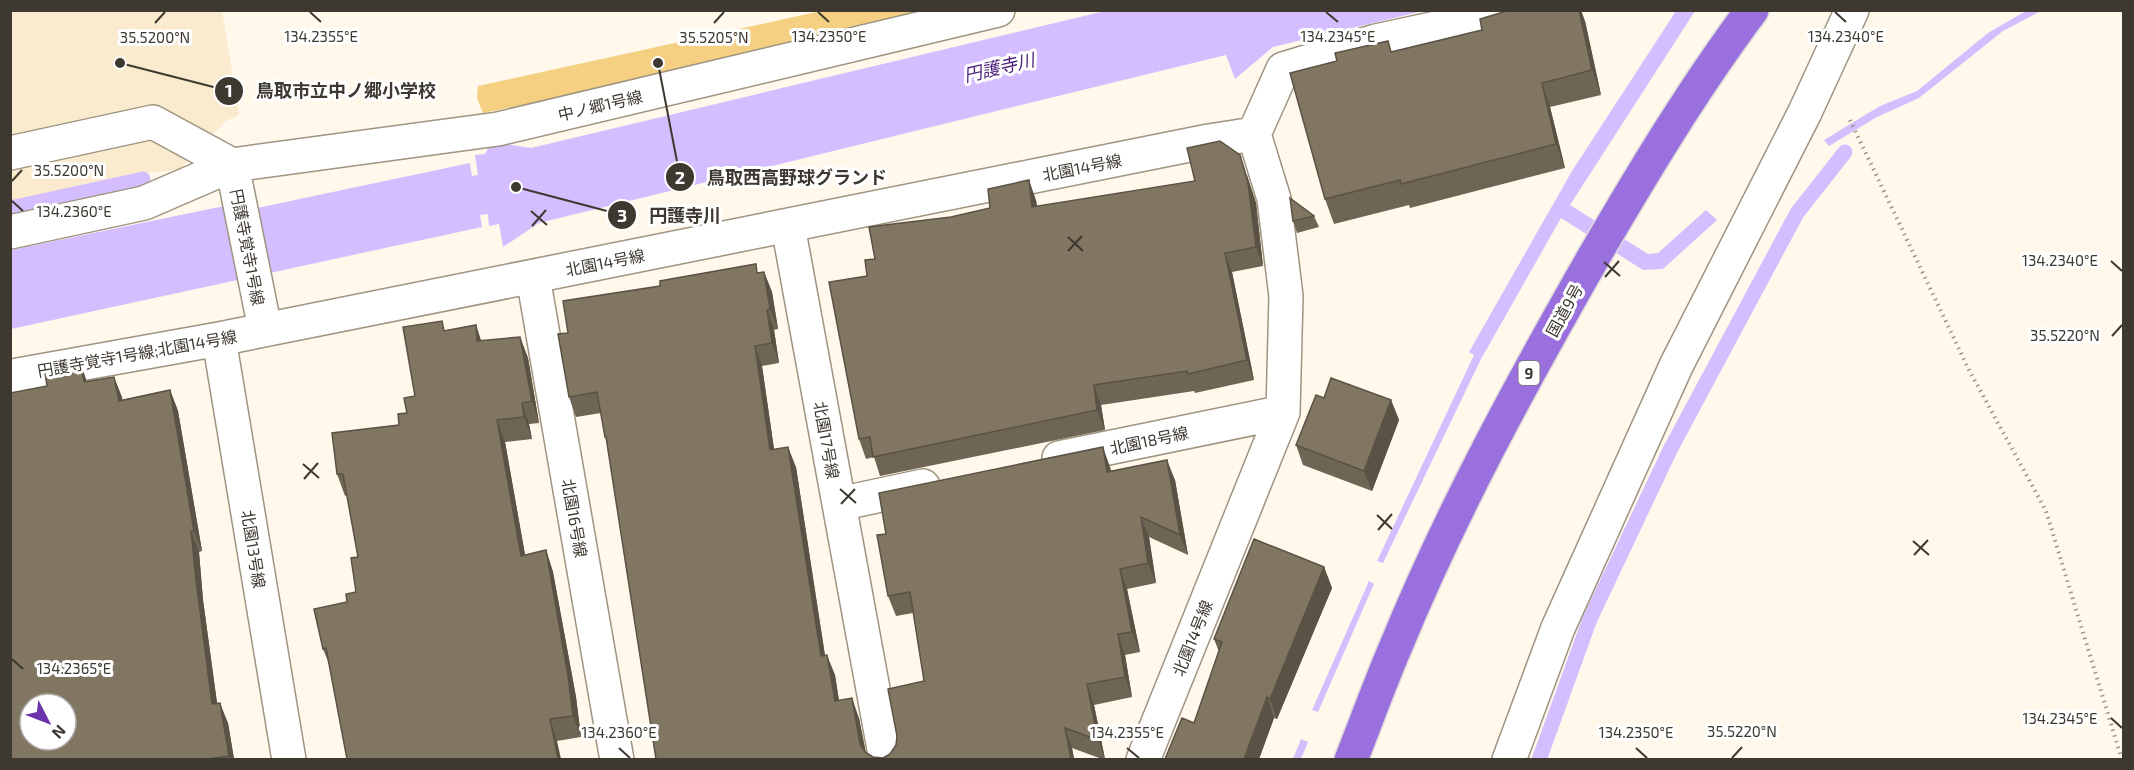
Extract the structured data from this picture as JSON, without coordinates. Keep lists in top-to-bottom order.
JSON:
{
  "streets": {
    "highway": ["国道9号", "9"],
    "street": [
      "中ノ郷1号線",
      "北園14号線",
      "円護寺覚寺1号線",
      "円護寺覚寺1号線;北園14号線",
      "北園17号線",
      "北園18号線",
      "北園16号線",
      "北園13号線"
    ]
  },
  "crossings": [
    ["中ノ郷1号線", "円護寺覚寺1号線"],
    ["北園14号線", "円護寺覚寺1号線"],
    ["北園14号線", "円護寺覚寺1号線;北園14号線"],
    ["北園14号線", "北園17号線"],
    ["北園14号線", "北園18号線"],
    ["北園14号線", "北園16号線"],
    ["円護寺覚寺1号線", "円護寺覚寺1号線;北園14号線"],
    ["円護寺覚寺1号線;北園14号線", "北園13号線"]
  ],
  "water": ["円護寺川"],
  "places": ["鳥取市立中ノ郷小学校", "鳥取西高野球グランド", "円護寺川"],
  "north": "bottom right",
  "coordinates": [
    "134.2355°E",
    "134.2350°E",
    "134.2345°E",
    "134.2340°E",
    "35.5200°N",
    "35.5205°N",
    "134.2360°E",
    "35.5220°N",
    "134.2365°E"
  ]
}
